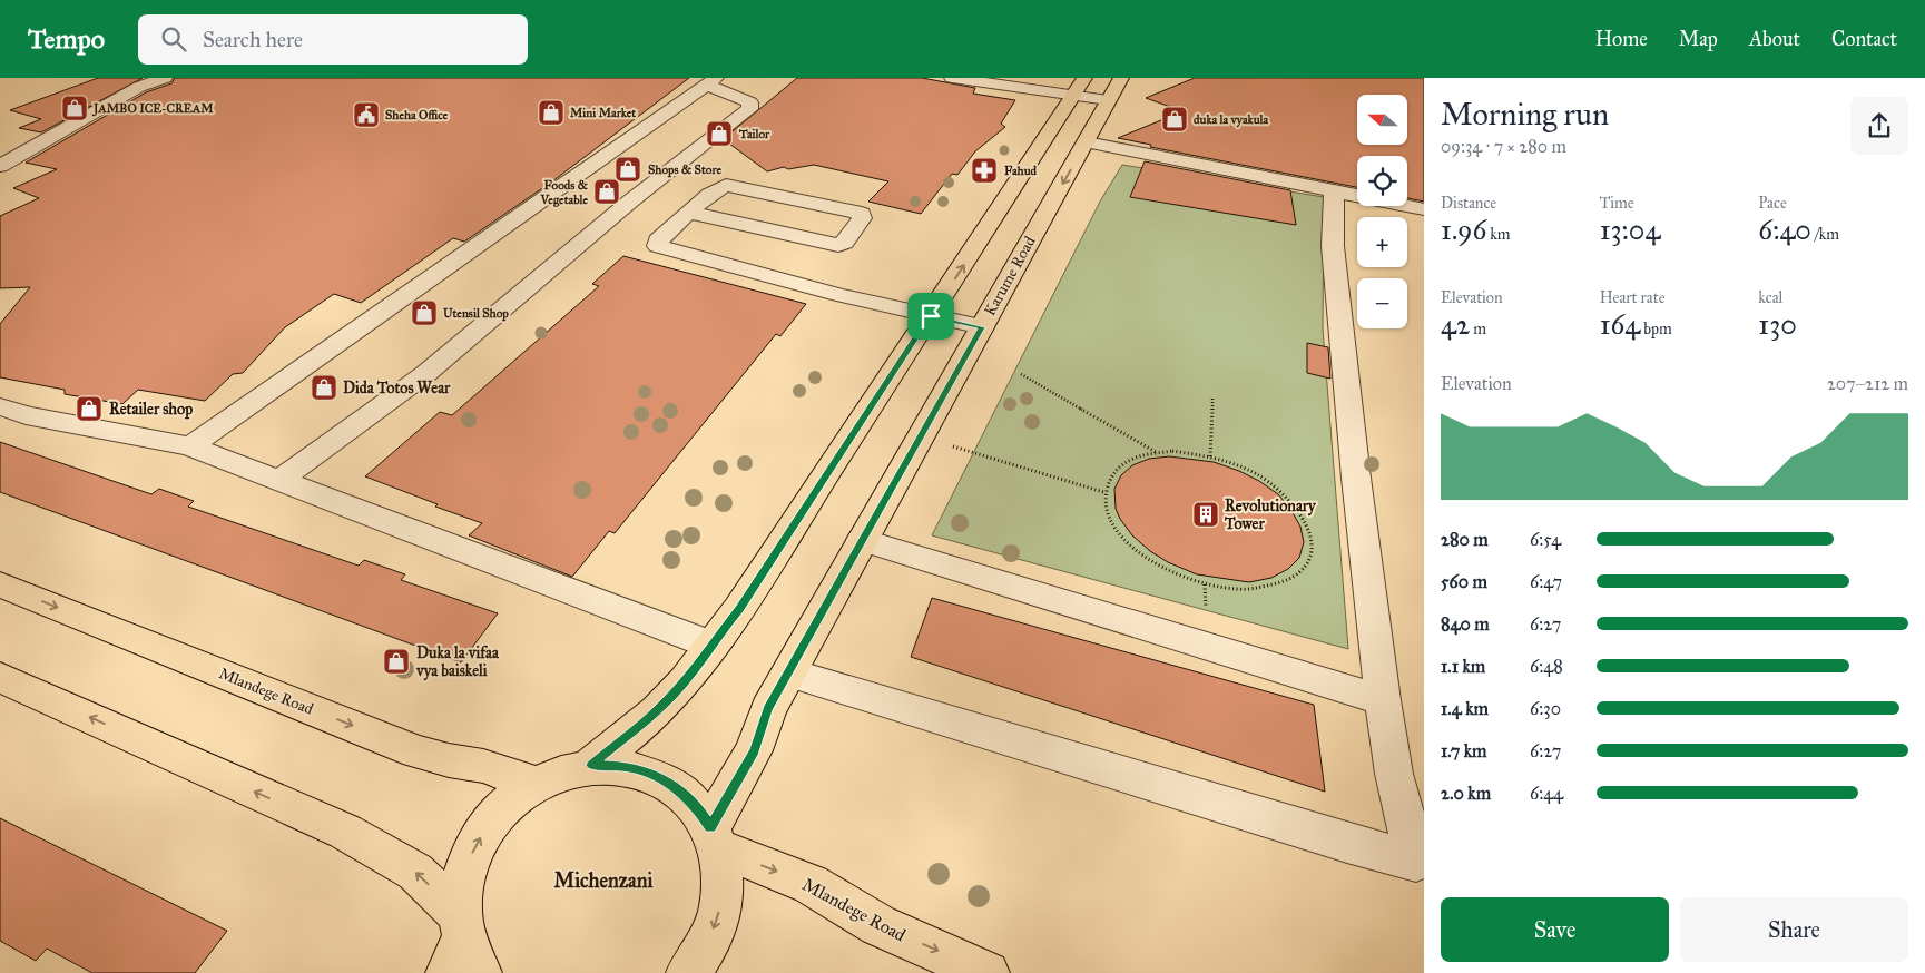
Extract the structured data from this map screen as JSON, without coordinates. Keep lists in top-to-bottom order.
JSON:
{
  "streets": {
    "main road": ["Karume Road", "Mlandege Road"]
  },
  "crossings": [
    ["Karume Road", "Mlandege Road"]
  ],
  "districts": ["Michenzani"],
  "places": {
    "shop": [
      "JAMBO ICE-CREAM",
      "Mini Market",
      "duka la vyakula",
      "Tailor",
      "Shops & Store",
      "Foods & Vegetable",
      "Utensil Shop",
      "Dida Totos Wear",
      "Retailer shop",
      "Duka la vifaa vya baiskeli"
    ],
    "public building": ["Sheha Office"],
    "pharmacy": ["Fahud"],
    "building": ["Revolutionary Tower"]
  },
  "north": "left",
  "page": {
    "header": "Tempo",
    "search": "Search here",
    "nav": [
      "Home",
      "Map",
      "About",
      "Contact"
    ],
    "heading": ["Morning run", "09:34 · 7 × 280 m"],
    "map_buttons": ["+", "−"],
    "stats": [
      ["Distance", "1.96 km"],
      ["Time", "13:04"],
      ["Pace", "6:40 /km"],
      ["Elevation", "42 m"],
      ["Heart rate", "164 bpm"],
      ["kcal", "130"]
    ],
    "chart": ["Elevation", "207–212 m"],
    "list": [
      {
        "name": "280 m",
        "note": "6:54"
      },
      {
        "name": "560 m",
        "note": "6:47"
      },
      {
        "name": "840 m",
        "note": "6:27"
      },
      {
        "name": "1.1 km",
        "note": "6:48"
      },
      {
        "name": "1.4 km",
        "note": "6:30"
      },
      {
        "name": "1.7 km",
        "note": "6:27"
      },
      {
        "name": "2.0 km",
        "note": "6:44"
      }
    ],
    "buttons": ["Save", "Share"]
  }
}
